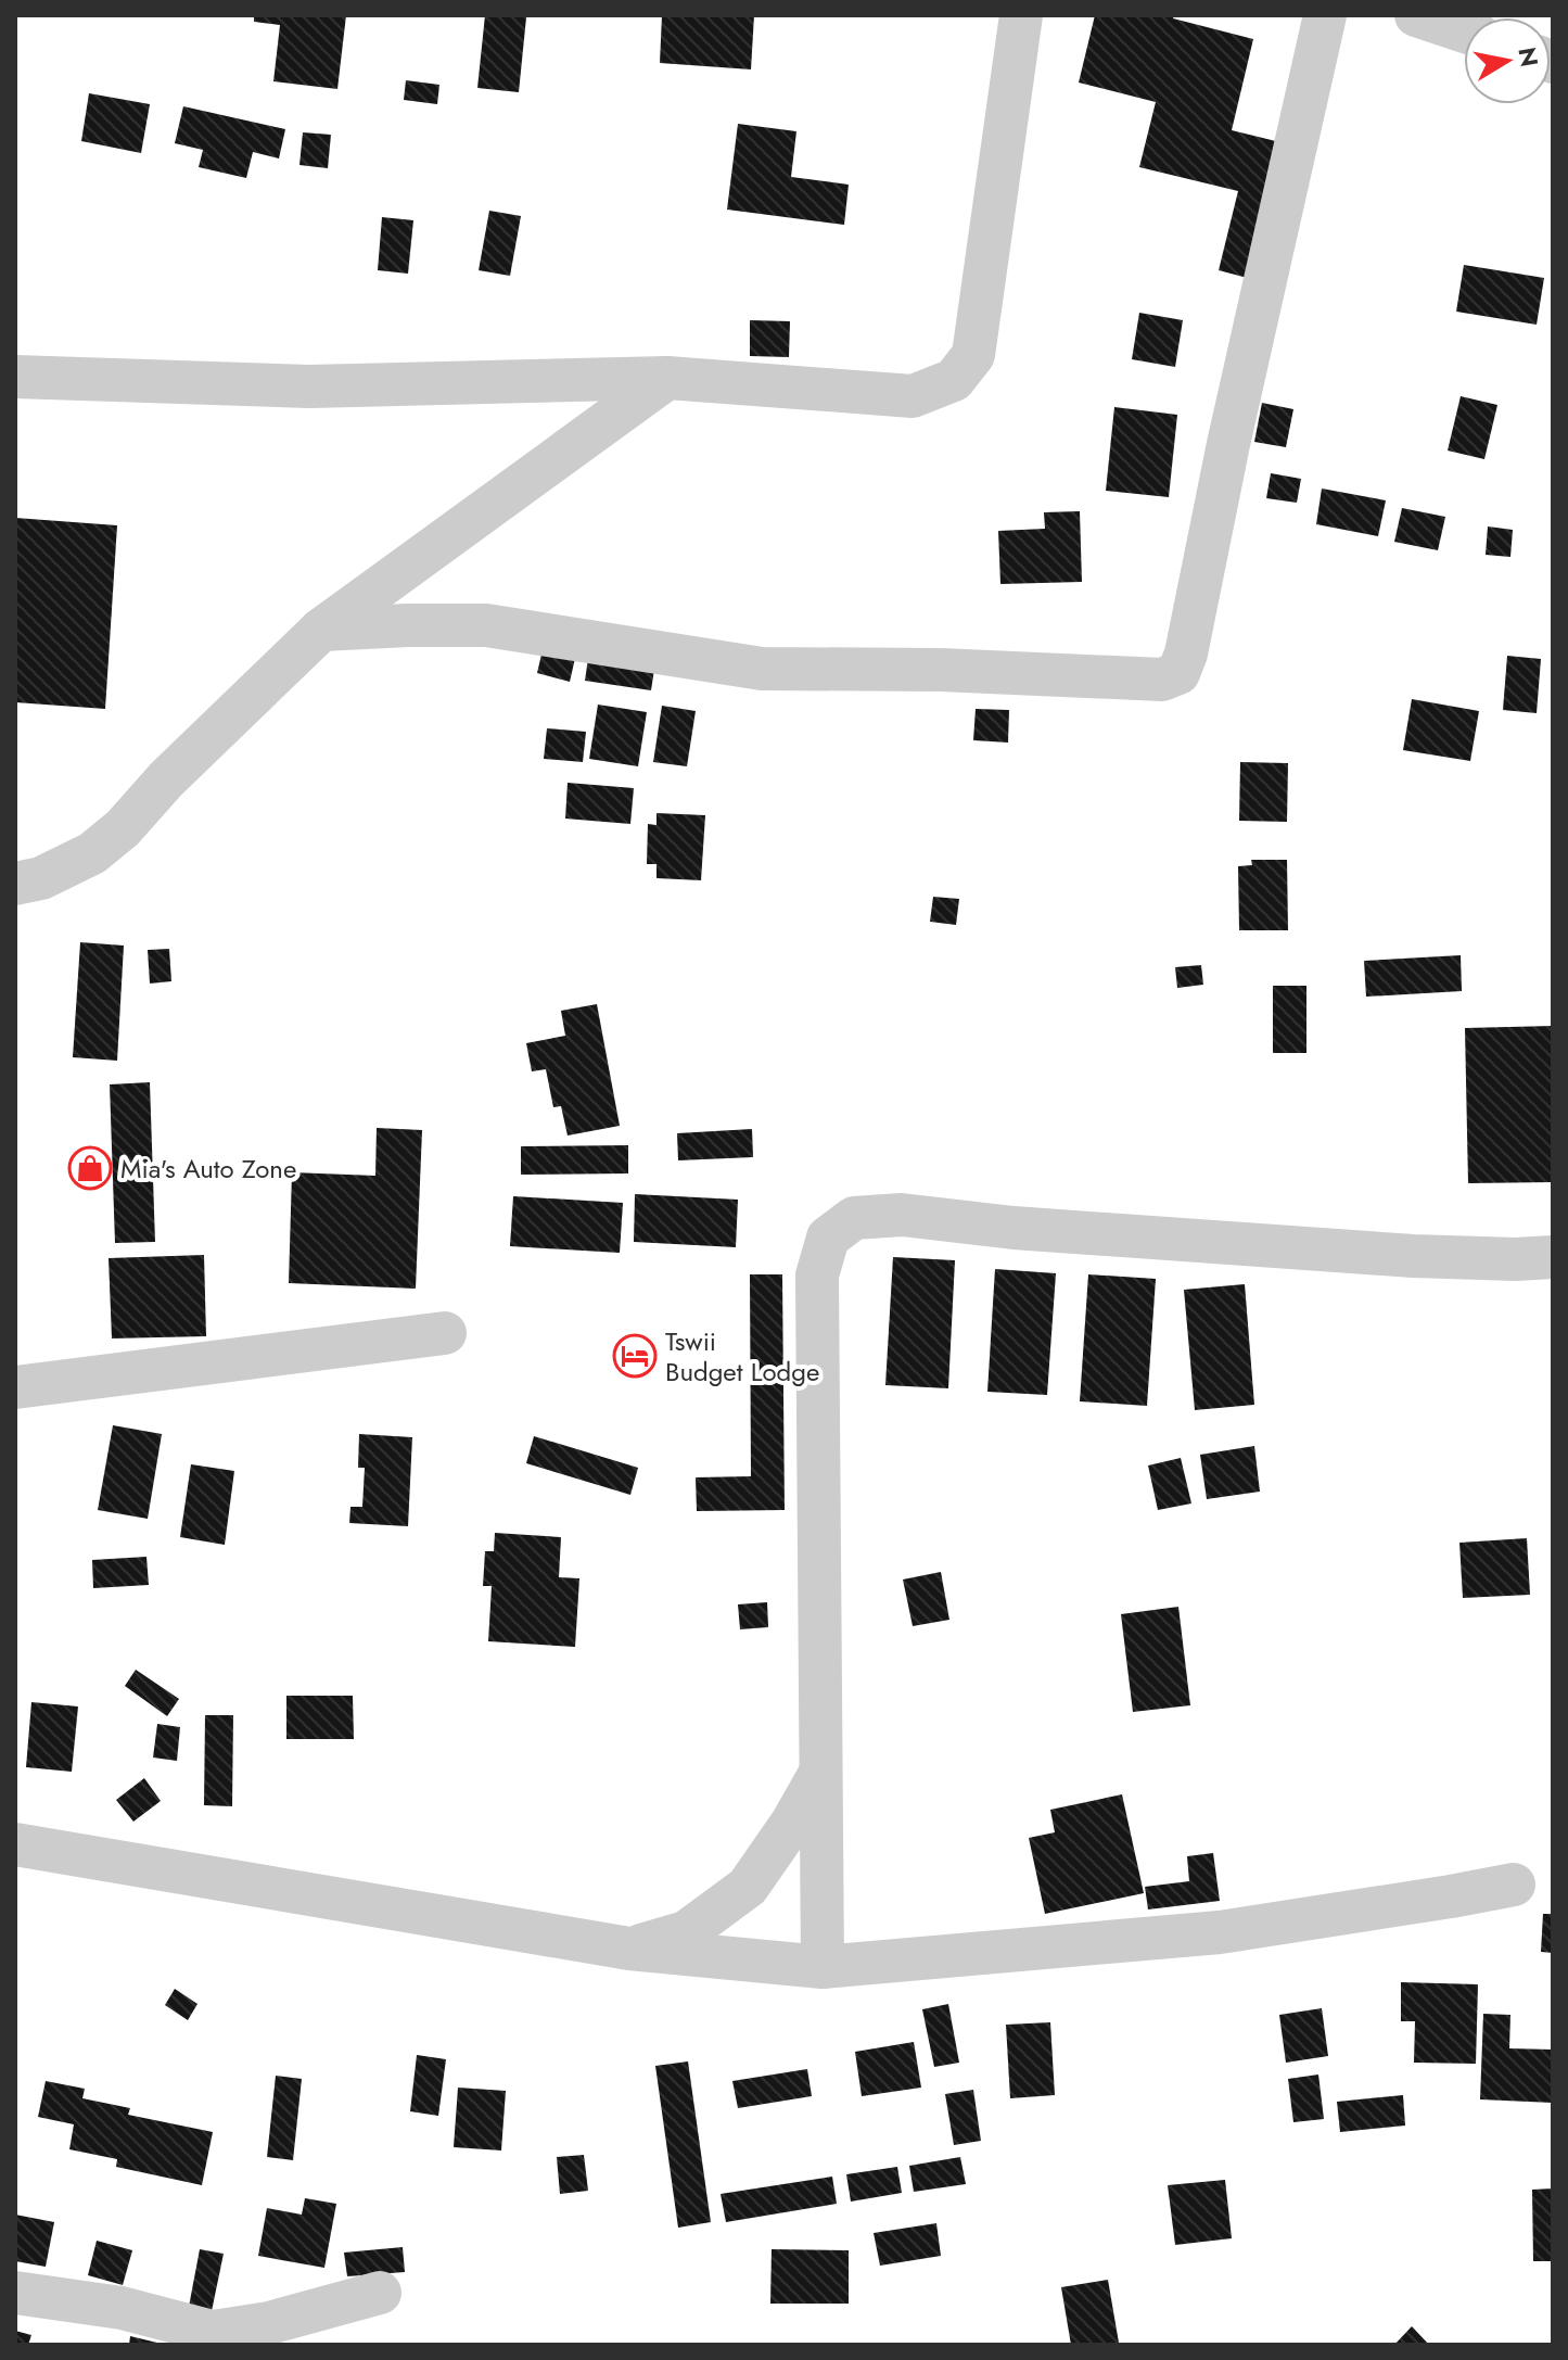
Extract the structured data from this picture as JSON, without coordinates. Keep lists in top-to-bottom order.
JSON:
{
  "places": {
    "shop": ["Mia's Auto Zone"],
    "hotel": ["Tswii Budget Lodge"]
  },
  "north": "right"
}
